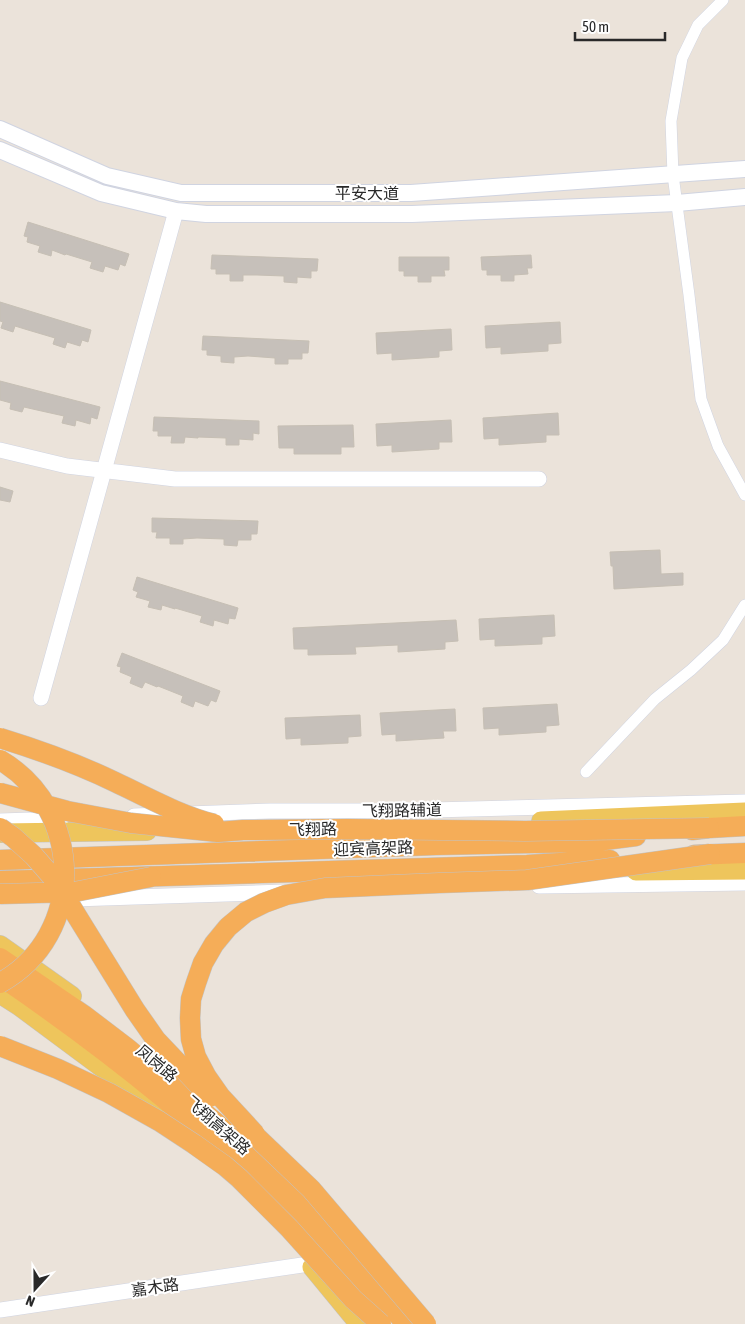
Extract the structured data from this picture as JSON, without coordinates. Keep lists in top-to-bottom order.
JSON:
{
  "streets": {
    "highway": ["迎宾高架路", "飞翔高架路"],
    "main road": ["平安大道", "飞翔路", "凤岗路"],
    "street": ["飞翔路辅道", "嘉木路"]
  },
  "scale_bar": "50 m",
  "north": "bottom"
}
